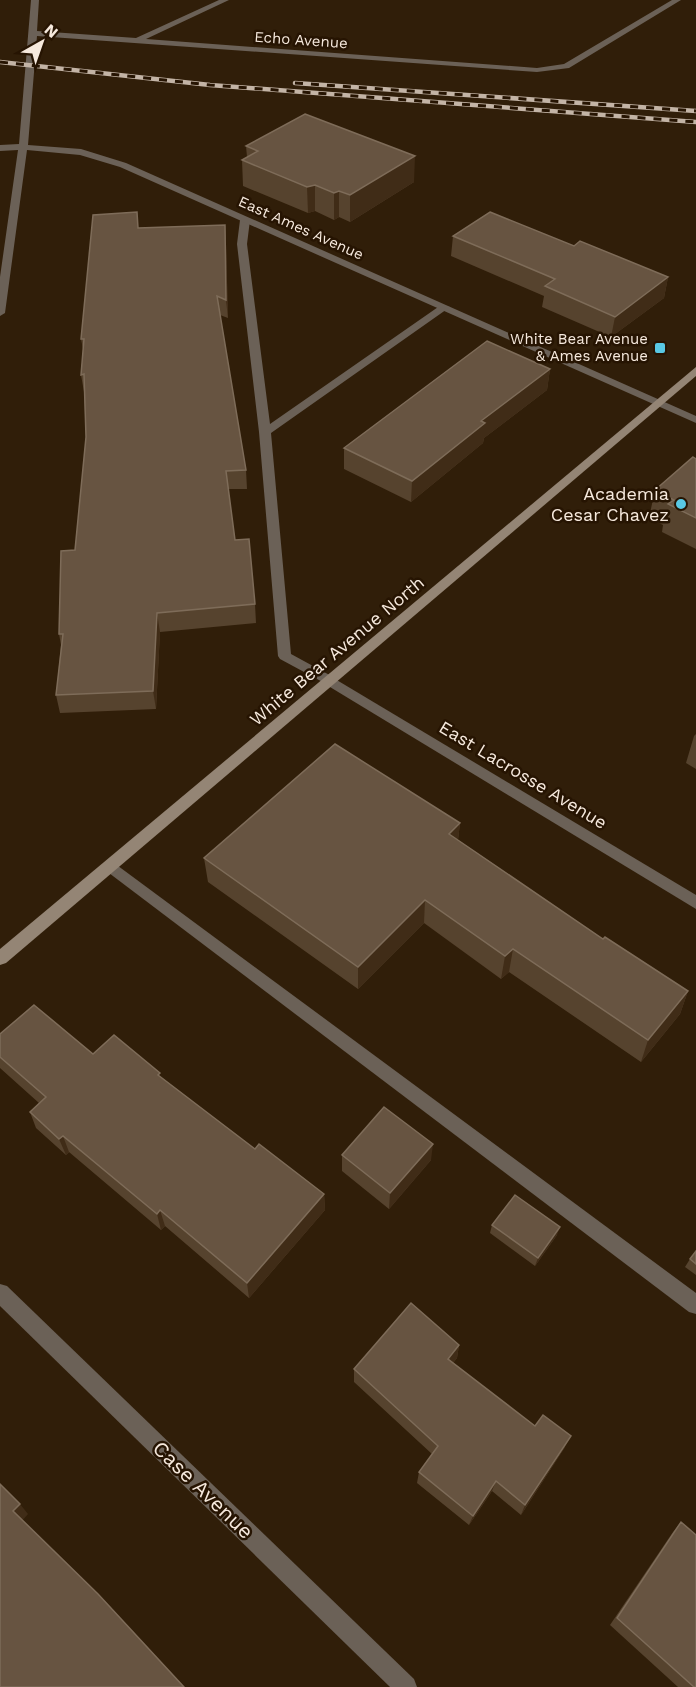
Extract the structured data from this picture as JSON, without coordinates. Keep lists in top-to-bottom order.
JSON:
{
  "streets": {
    "main road": ["White Bear Avenue North"],
    "street": [
      "Echo Avenue",
      "East Ames Avenue",
      "East Lacrosse Avenue",
      "Case Avenue"
    ]
  },
  "crossings": [
    ["East Ames Avenue", "White Bear Avenue North"],
    ["White Bear Avenue North", "East Lacrosse Avenue"]
  ],
  "places": {
    "transit": ["White Bear Avenue & Ames Avenue"],
    "other": ["Academia Cesar Chavez"]
  },
  "north": "top right"
}
